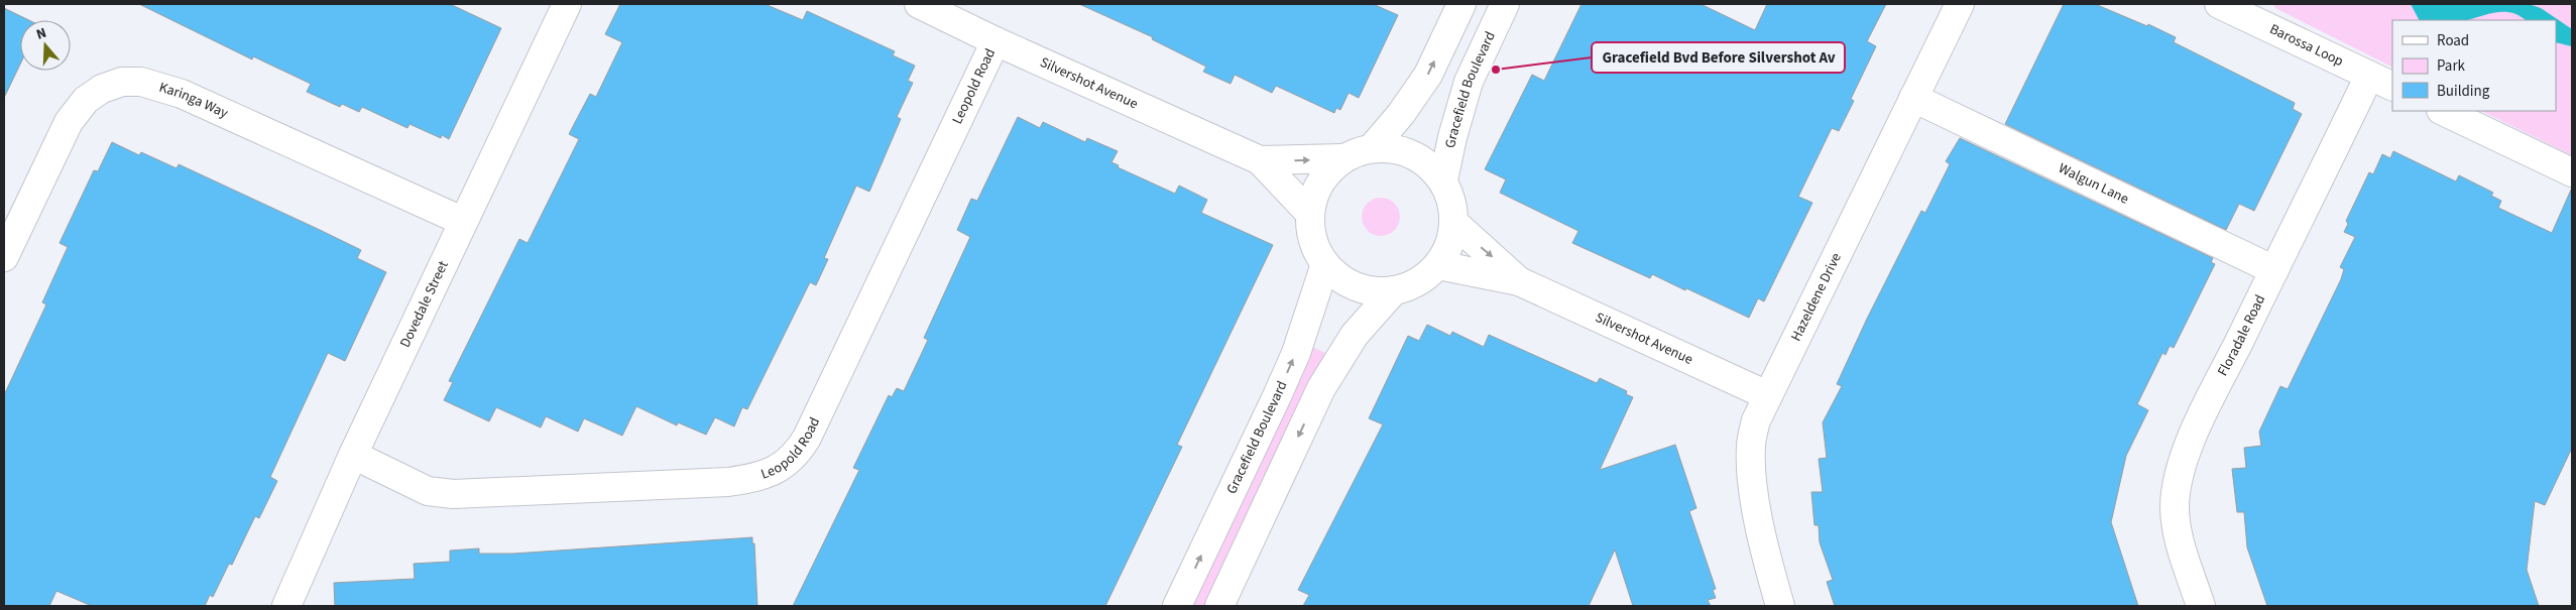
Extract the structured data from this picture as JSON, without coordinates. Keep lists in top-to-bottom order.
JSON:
{
  "streets": {
    "street": [
      "Barossa Loop",
      "Silvershot Avenue",
      "Leopold Road",
      "Gracefield Boulevard",
      "Karinga Way",
      "Walgun Lane",
      "Hazeldene Drive",
      "Dovedale Street",
      "Floradale Road"
    ]
  },
  "crossings": [
    ["Barossa Loop", "Floradale Road"],
    ["Silvershot Avenue", "Leopold Road"],
    ["Silvershot Avenue", "Gracefield Boulevard"],
    ["Silvershot Avenue", "Hazeldene Drive"],
    ["Leopold Road", "Dovedale Street"],
    ["Karinga Way", "Dovedale Street"],
    ["Walgun Lane", "Hazeldene Drive"],
    ["Walgun Lane", "Floradale Road"]
  ],
  "places": ["Gracefield Bvd Before Silvershot Av"],
  "legend": ["Road", "Park", "Building"],
  "north": "top"
}
